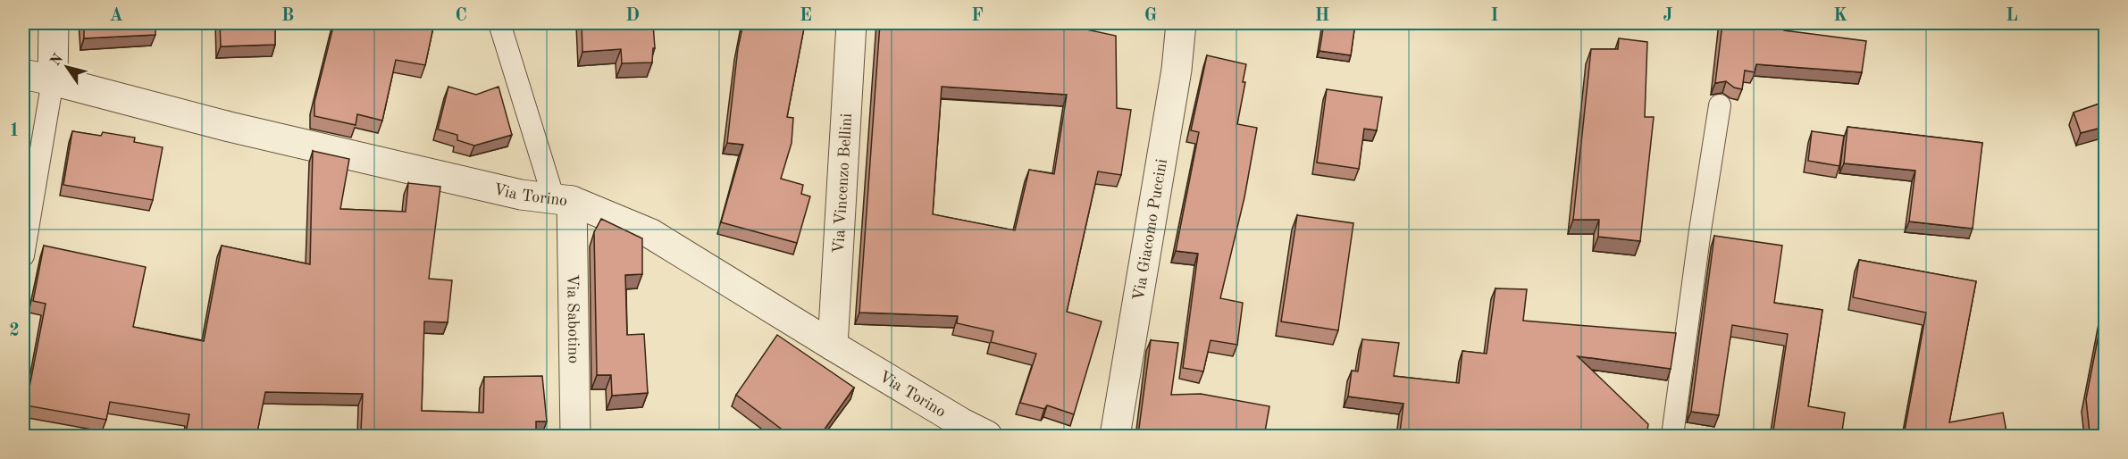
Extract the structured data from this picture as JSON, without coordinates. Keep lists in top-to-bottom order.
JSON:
{
  "streets": {
    "street": [
      "Via Vincenzo Bellini",
      "Via Torino",
      "Via Giacomo Puccini",
      "Via Sabotino"
    ]
  },
  "crossings": [
    ["Via Vincenzo Bellini", "Via Torino"],
    ["Via Torino", "Via Sabotino"]
  ],
  "north": "top left",
  "grid": {
    "columns": [
      "A",
      "B",
      "C",
      "D",
      "E",
      "F",
      "G",
      "H",
      "I",
      "J",
      "K",
      "L"
    ],
    "rows": ["1", "2"]
  }
}
